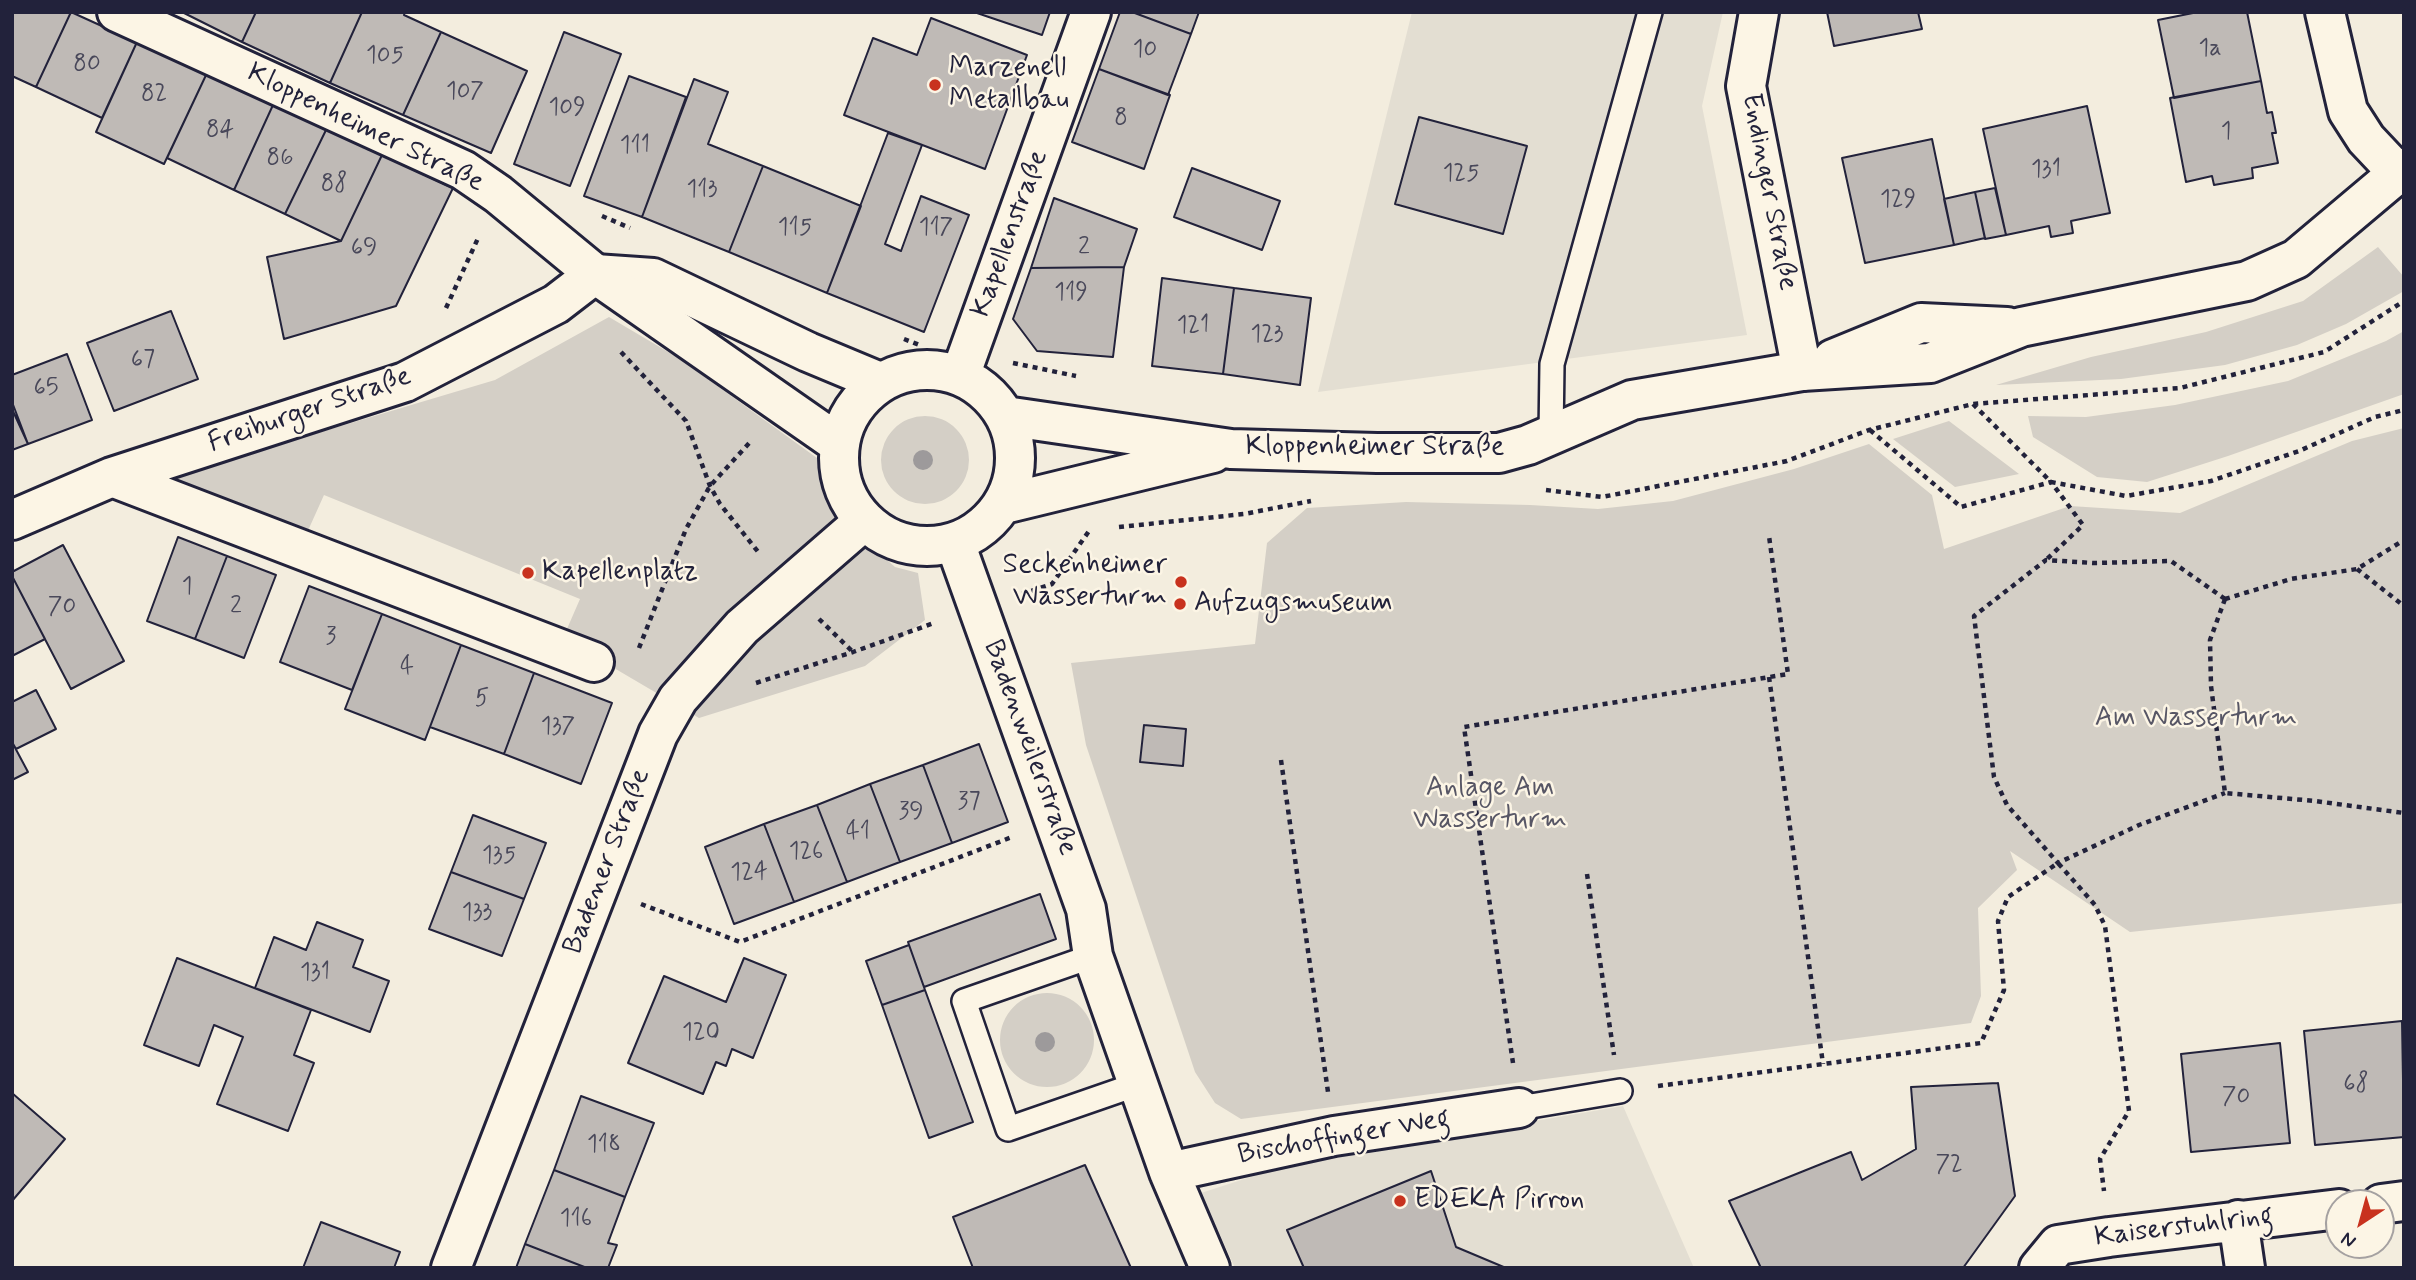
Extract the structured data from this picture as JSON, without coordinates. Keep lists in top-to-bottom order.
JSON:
{
  "streets": {
    "street": [
      "Kloppenheimer Straße",
      "Endinger Straße",
      "Kapellenstraße",
      "Freiburger Straße",
      "Badenweilerstraße",
      "Badener Straße",
      "Bischoffinger Weg",
      "Kaiserstuhlring"
    ]
  },
  "crossings": [
    ["Kloppenheimer Straße", "Endinger Straße"],
    ["Kloppenheimer Straße", "Kapellenstraße"],
    ["Kloppenheimer Straße", "Freiburger Straße"],
    ["Kloppenheimer Straße", "Badenweilerstraße"],
    ["Kloppenheimer Straße", "Badener Straße"],
    ["Kapellenstraße", "Badenweilerstraße"],
    ["Kapellenstraße", "Badener Straße"],
    ["Badenweilerstraße", "Badener Straße"],
    ["Badenweilerstraße", "Bischoffinger Weg"]
  ],
  "parks": ["Am Wasserturm", "Anlage Am Wasserturm"],
  "places": [
    "Marzenell Metallbau",
    "Kapellenplatz",
    "Seckenheimer Wasserturm",
    "Aufzugsmuseum",
    "EDEKA Pirron"
  ],
  "house_numbers": [
    "1a",
    "10",
    "105",
    "80",
    "107",
    "82",
    "109",
    "8",
    "84",
    "1",
    "111",
    "86",
    "131",
    "125",
    "88",
    "113",
    "129",
    "115",
    "117",
    "2",
    "69",
    "119",
    "121",
    "123",
    "67",
    "65",
    "1",
    "2",
    "70",
    "3",
    "4",
    "5",
    "137",
    "37",
    "39",
    "41",
    "126",
    "135",
    "124",
    "133",
    "131",
    "120",
    "68",
    "70",
    "118",
    "72",
    "116"
  ],
  "north": "bottom left"
}
